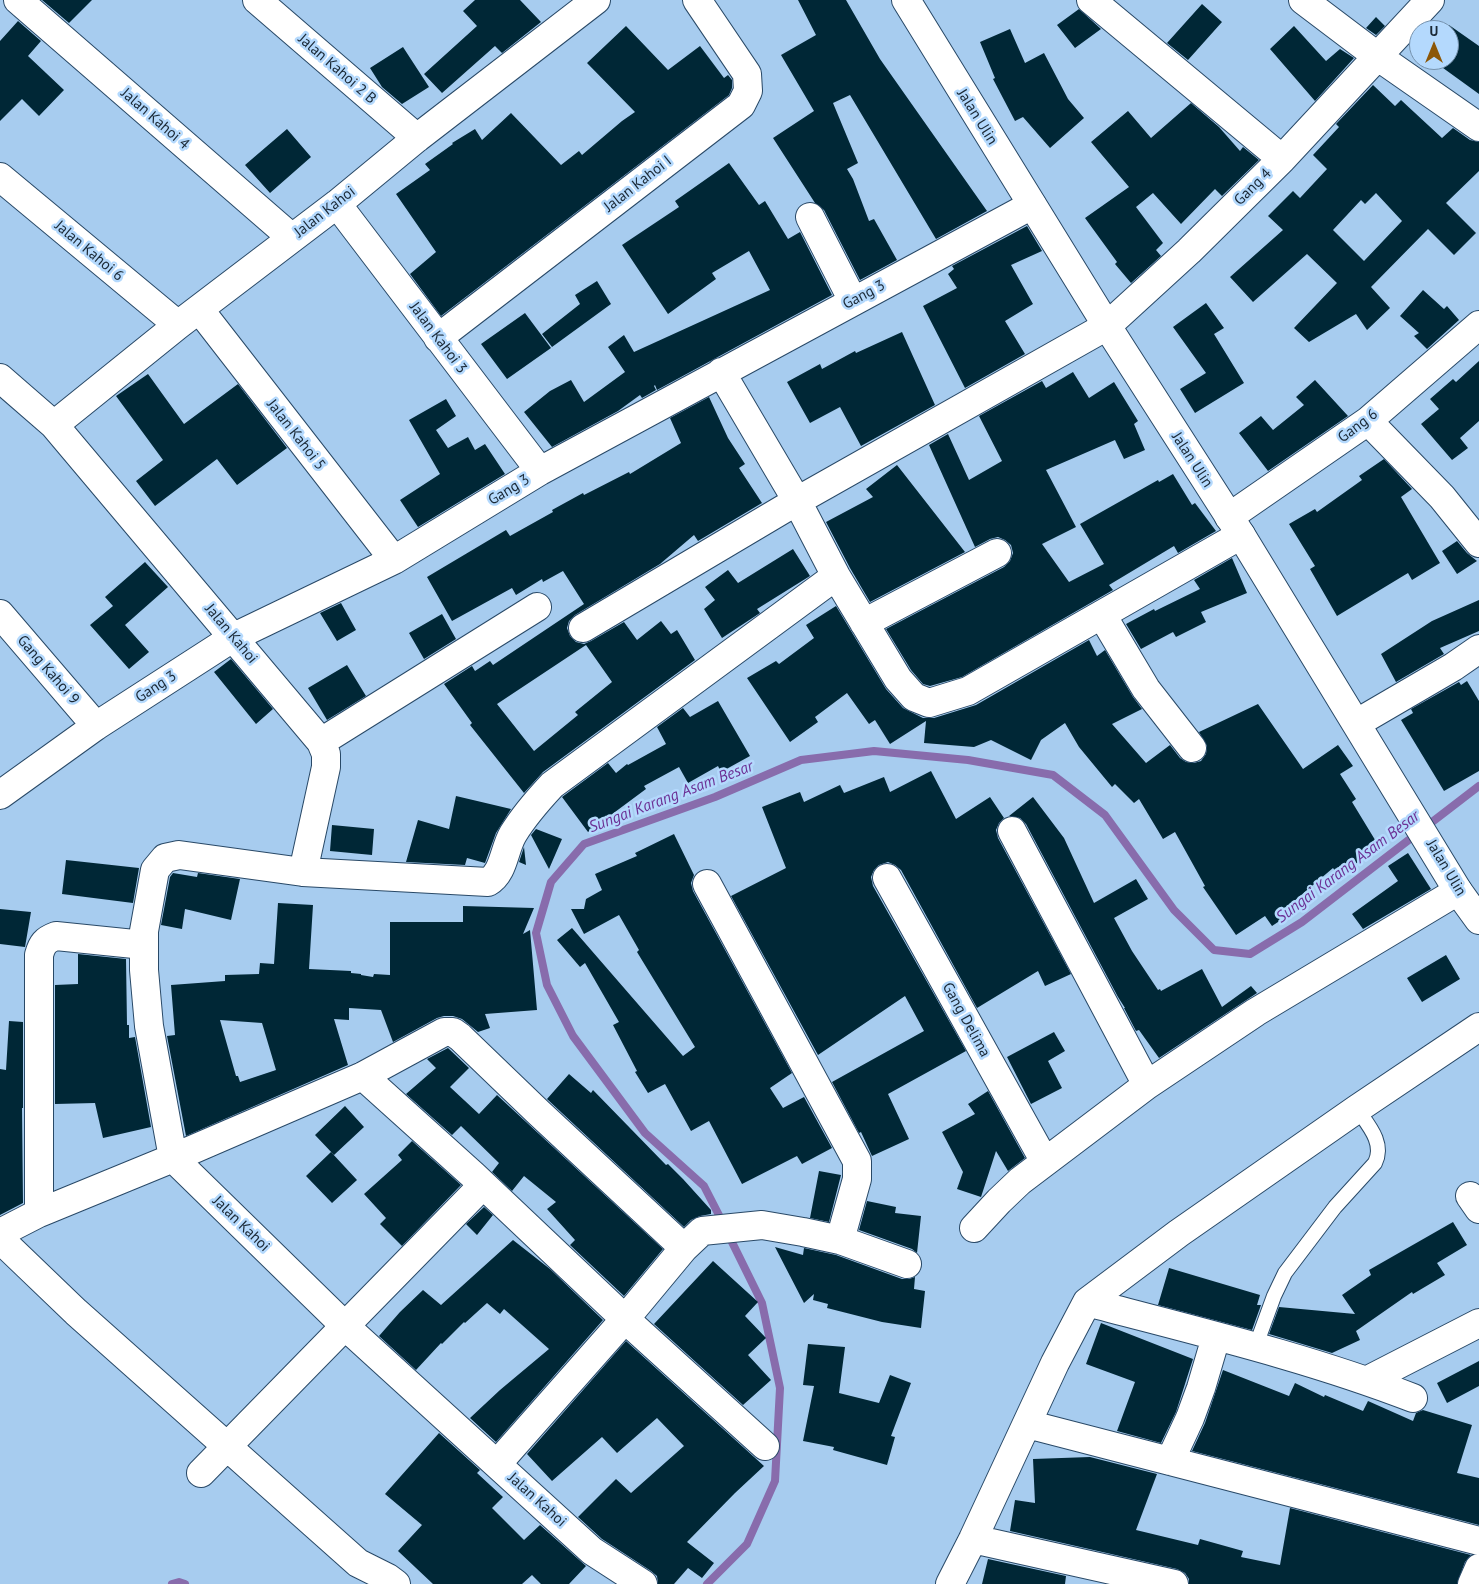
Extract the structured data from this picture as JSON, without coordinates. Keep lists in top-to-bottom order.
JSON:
{
  "streets": {
    "street": [
      "Jalan Kahoi 2 B",
      "Jalan Ulin",
      "Jalan Kahoi 4",
      "Jalan Kahoi I",
      "Gang 4",
      "Jalan Kahoi",
      "Jalan Kahoi 6",
      "Gang 3",
      "Jalan Kahoi 3",
      "Gang 6",
      "Jalan Kahoi 5",
      "Gang Kahoi 9",
      "Gang Delima"
    ]
  },
  "crossings": [
    ["Jalan Kahoi 2 B", "Jalan Kahoi"],
    ["Jalan Ulin", "Gang 4"],
    ["Jalan Ulin", "Gang 3"],
    ["Jalan Ulin", "Gang 6"],
    ["Jalan Kahoi 4", "Jalan Kahoi"],
    ["Jalan Kahoi I", "Jalan Kahoi 3"],
    ["Gang 4", "Gang 6"],
    ["Jalan Kahoi", "Jalan Kahoi 6"],
    ["Jalan Kahoi", "Gang 3"],
    ["Jalan Kahoi", "Jalan Kahoi 3"],
    ["Jalan Kahoi", "Jalan Kahoi 5"],
    ["Jalan Kahoi 6", "Jalan Kahoi 5"],
    ["Gang 3", "Jalan Kahoi 3"],
    ["Gang 3", "Gang 6"],
    ["Gang 3", "Jalan Kahoi 5"],
    ["Gang 3", "Gang Kahoi 9"]
  ],
  "water": ["Sungai Karang Asam Besar"],
  "north": "top"
}
